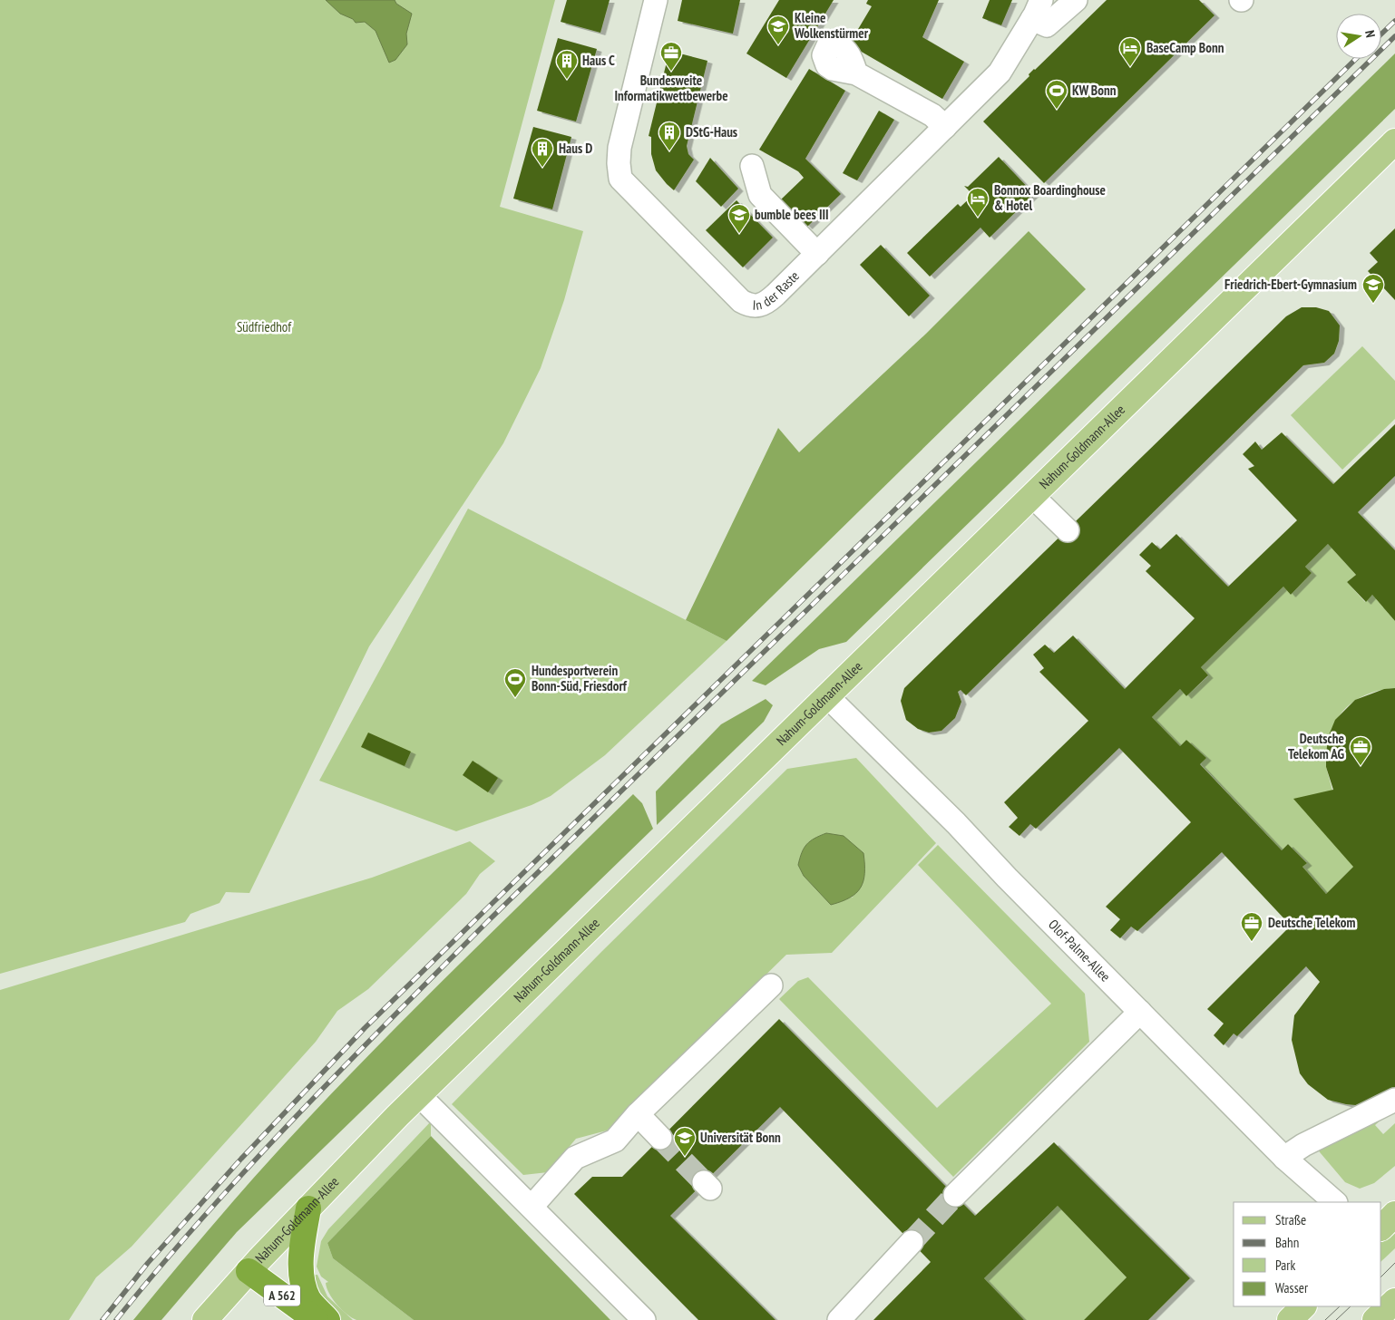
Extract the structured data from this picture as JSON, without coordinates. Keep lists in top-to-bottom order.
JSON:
{
  "streets": {
    "highway": ["A 562"],
    "main road": ["Nahum-Goldmann-Allee"],
    "street": ["In der Raste", "Olof-Palme-Allee"]
  },
  "crossings": [
    ["Nahum-Goldmann-Allee", "Olof-Palme-Allee"],
    ["Nahum-Goldmann-Allee", "A 562"]
  ],
  "parks": ["Südfriedhof"],
  "places": {
    "school or university": [
      "Kleine Wolkenstürmer",
      "bumble bees III",
      "Friedrich-Ebert-Gymnasium",
      "Universität Bonn"
    ],
    "hotel": ["BaseCamp Bonn", "Bonnox Boardinghouse & Hotel"],
    "office": ["Bundesweite Informatikwettbewerbe", "Deutsche Telekom AG", "Deutsche Telekom"],
    "building": ["Haus C", "DStG-Haus", "Haus D"],
    "sports": ["KW Bonn", "Hundesportverein Bonn-Süd, Friesdorf"]
  },
  "legend": [
    "Straße",
    "Bahn",
    "Park",
    "Wasser"
  ],
  "north": "right"
}
